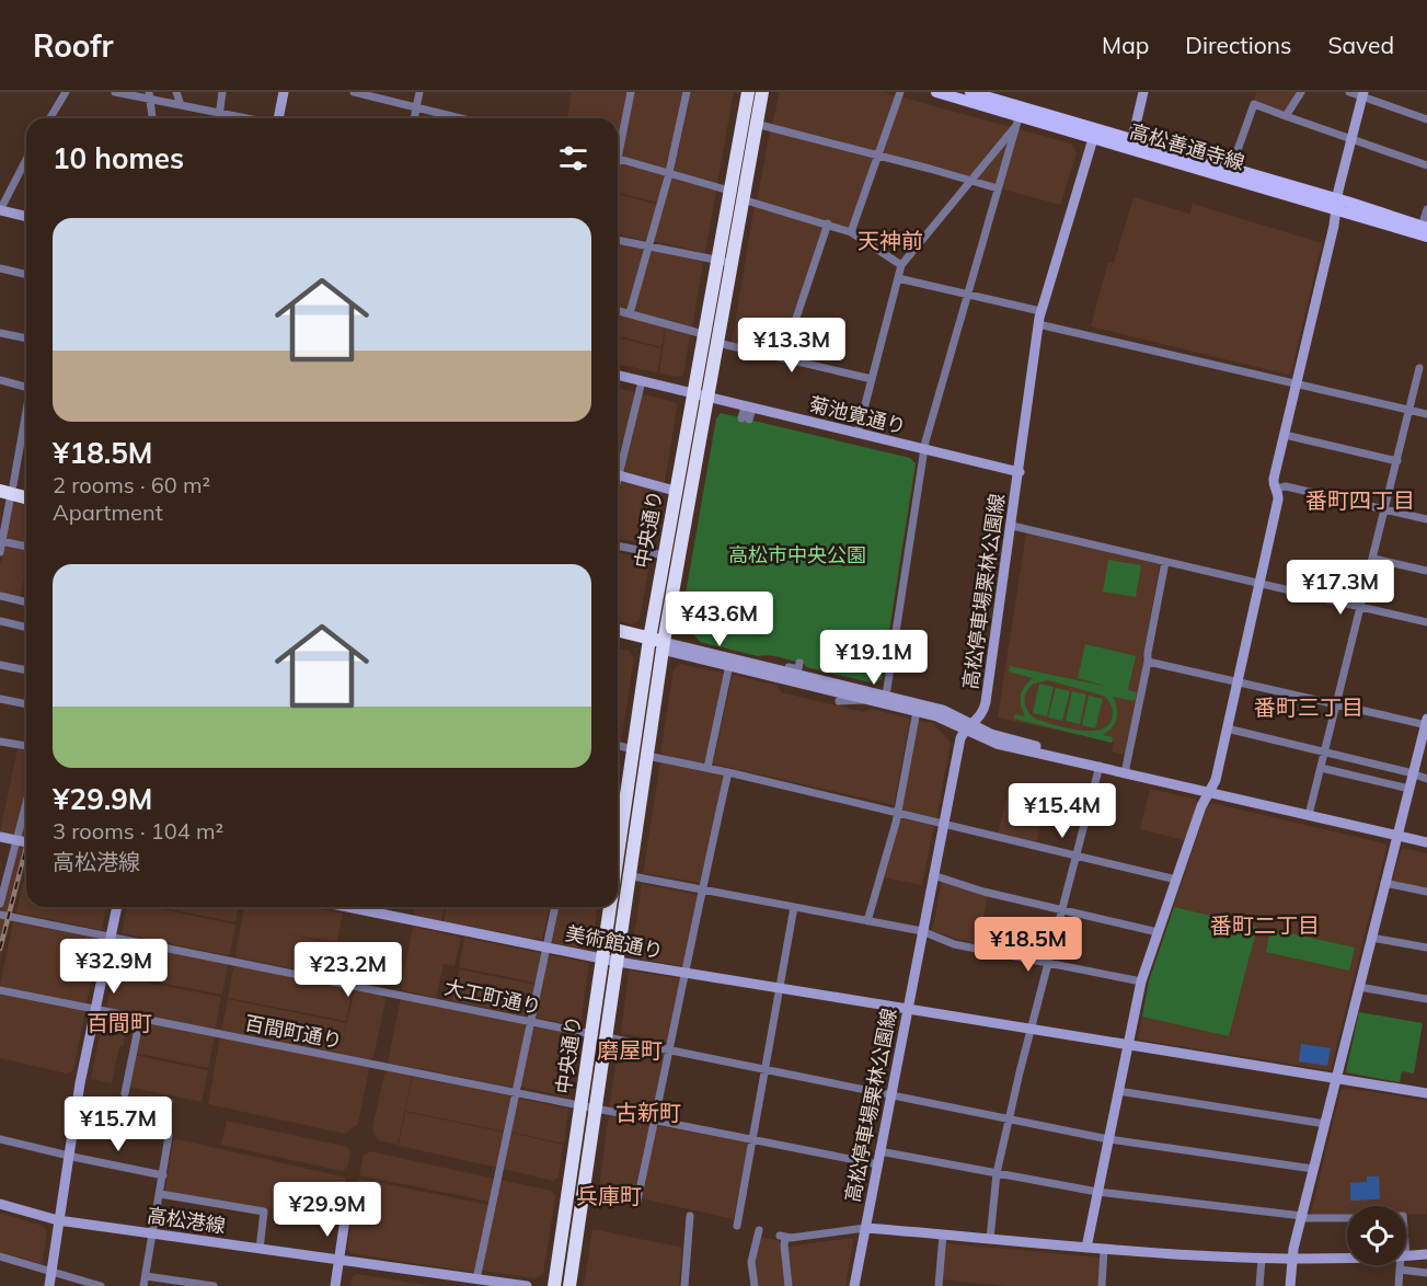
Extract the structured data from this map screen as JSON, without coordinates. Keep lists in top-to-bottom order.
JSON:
{
  "streets": {
    "highway": ["中央通り"],
    "main road": ["高松善通寺線"],
    "street": [
      "菊池寛通り",
      "高松停車場栗林公園線",
      "美術館通り",
      "大工町通り",
      "百間町通り",
      "高松港線"
    ]
  },
  "crossings": [
    ["高松善通寺線", "高松停車場栗林公園線"],
    ["菊池寛通り", "中央通り"],
    ["菊池寛通り", "高松停車場栗林公園線"],
    ["中央通り", "美術館通り"],
    ["中央通り", "大工町通り"],
    ["中央通り", "百間町通り"],
    ["高松停車場栗林公園線", "美術館通り"],
    ["高松停車場栗林公園線", "百間町通り"]
  ],
  "districts": [
    "天神前",
    "番町四丁目",
    "番町三丁目",
    "番町二丁目",
    "百間町",
    "磨屋町",
    "古新町",
    "兵庫町"
  ],
  "parks": ["高松市中央公園"],
  "page": {
    "header": "Roofr",
    "nav": ["Map", "Directions", "Saved"],
    "heading": "10 homes",
    "list": [
      {
        "name": "¥18.5M",
        "note": "2 rooms · 60 m² · Apartment"
      },
      {
        "name": "¥29.9M",
        "note": "3 rooms · 104 m² · 高松港線"
      }
    ],
    "price": [
      "¥13.3M",
      "¥17.3M",
      "¥43.6M",
      "¥19.1M",
      "¥15.4M",
      "¥18.5M",
      "¥32.9M",
      "¥23.2M",
      "¥15.7M",
      "¥29.9M"
    ]
  }
}
